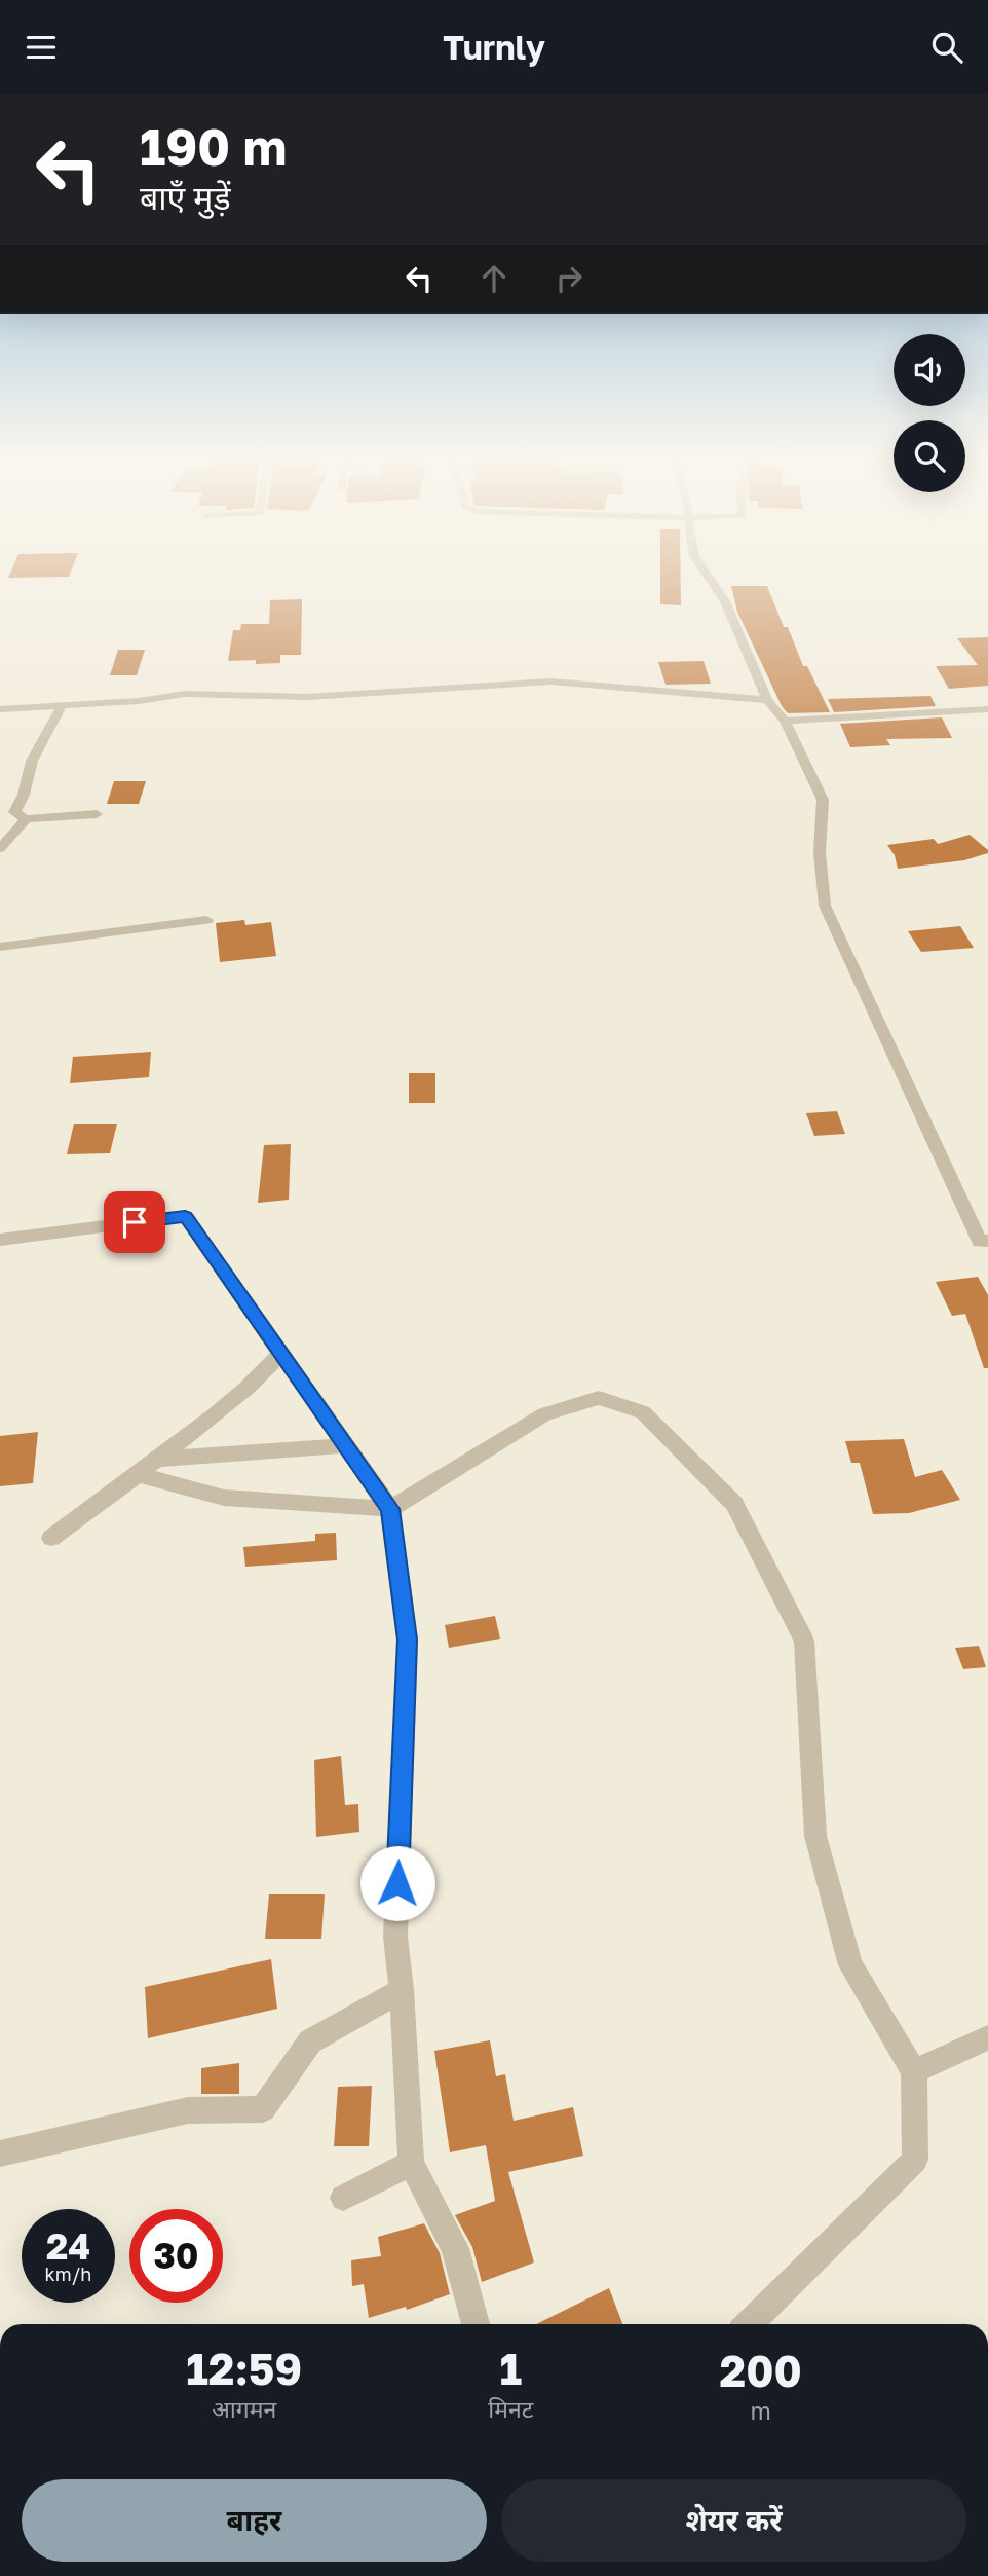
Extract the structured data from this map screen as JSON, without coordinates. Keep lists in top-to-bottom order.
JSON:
{
  "page": {
    "header": "Turnly",
    "turn": ["190 m", "बाएँ मुड़ें"],
    "speed": "24 km/h",
    "limit": "30",
    "eta": [
      "12:59",
      "आगमन",
      "1",
      "मिनट",
      "200",
      "m"
    ],
    "buttons": ["बाहर", "शेयर करें"]
  }
}
